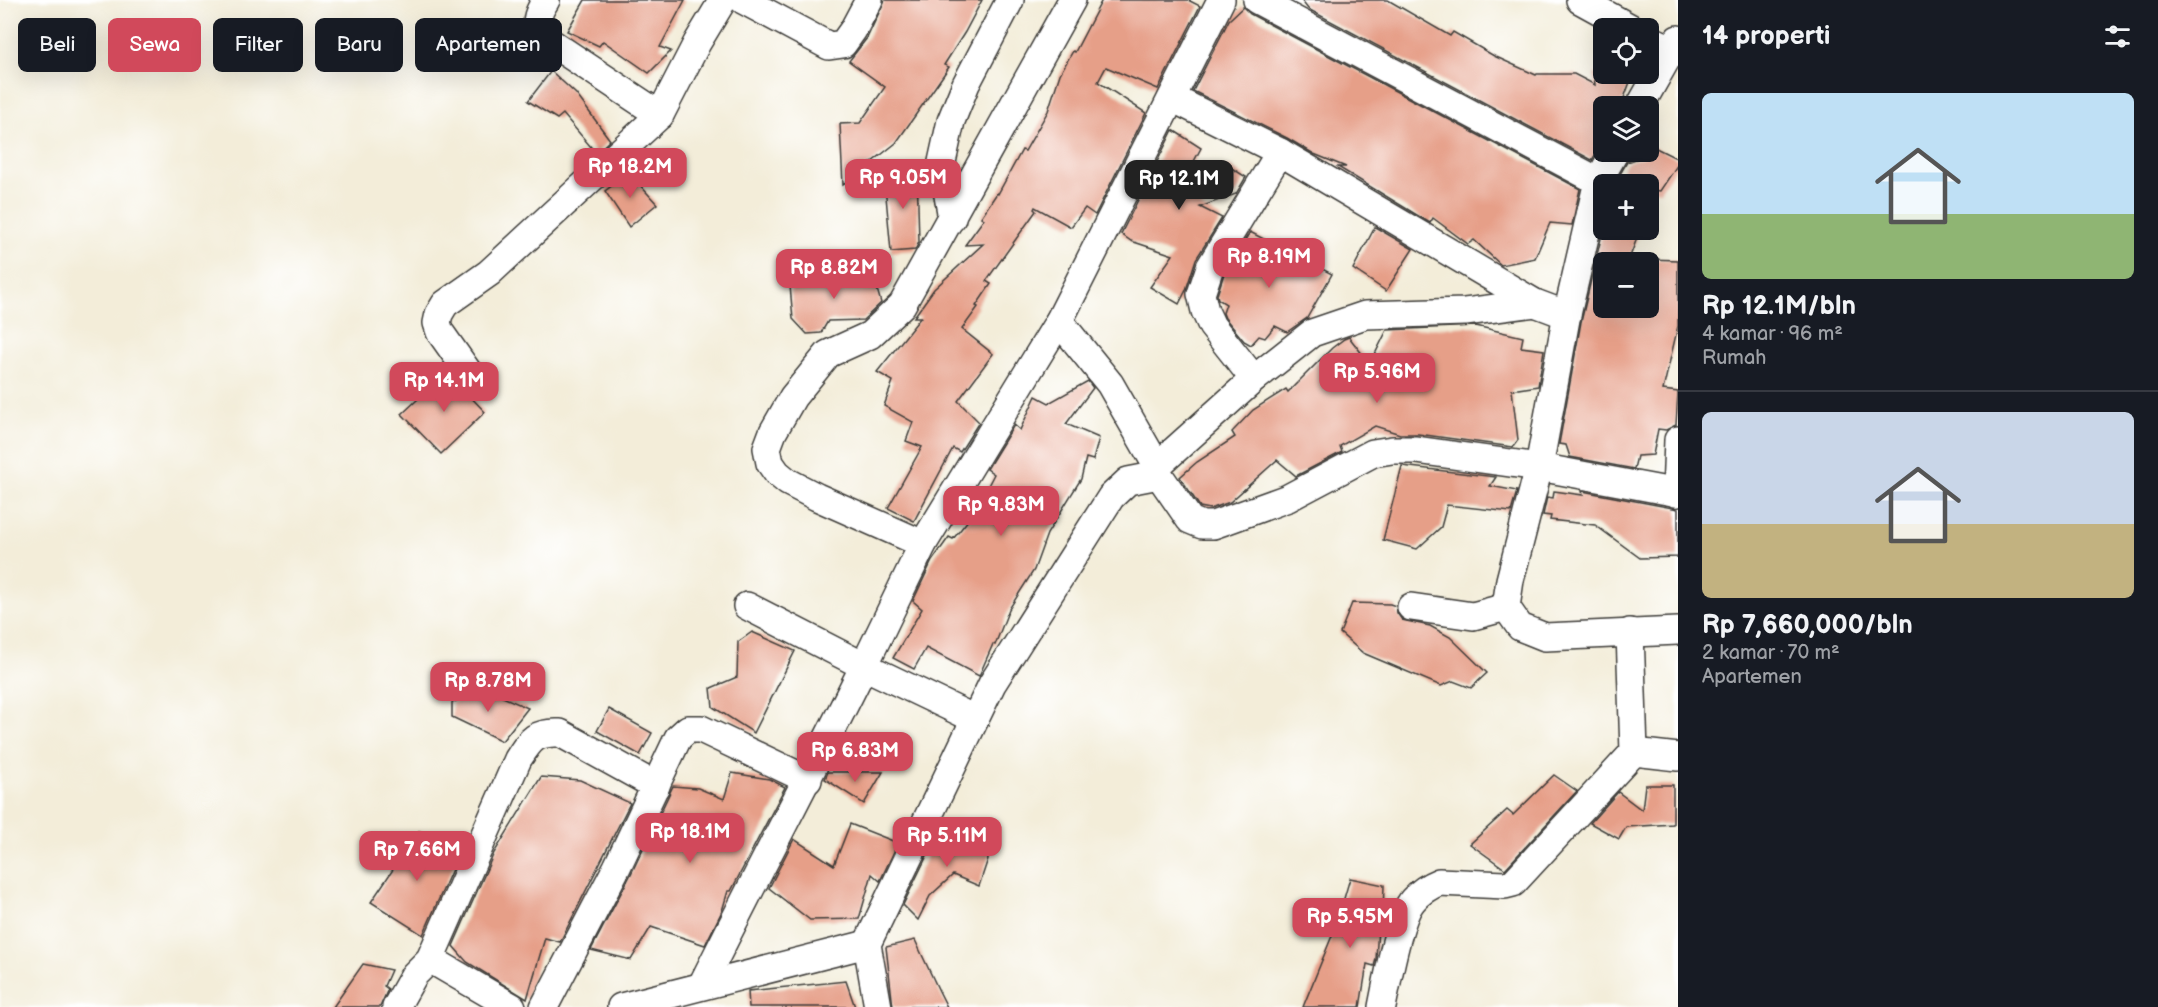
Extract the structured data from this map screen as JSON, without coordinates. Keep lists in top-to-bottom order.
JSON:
{
  "page": {
    "heading": "14 properti",
    "map_buttons": ["+", "−"],
    "chip": [
      "Beli",
      "Sewa",
      "Filter",
      "Baru",
      "Apartemen"
    ],
    "list": [
      {
        "name": "Rp 12.1M/bln",
        "note": "4 kamar · 96 m² · Rumah"
      },
      {
        "name": "Rp 7,660,000/bln",
        "note": "2 kamar · 70 m² · Apartemen"
      }
    ],
    "price": [
      "Rp 18.2M",
      "Rp 9.05M",
      "Rp 12.1M",
      "Rp 8.19M",
      "Rp 8.82M",
      "Rp 5.96M",
      "Rp 14.1M",
      "Rp 9.83M",
      "Rp 8.78M",
      "Rp 6.83M",
      "Rp 18.1M",
      "Rp 5.11M",
      "Rp 7.66M",
      "Rp 5.95M"
    ]
  }
}
